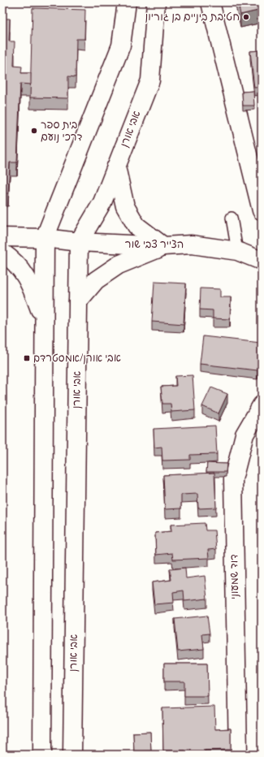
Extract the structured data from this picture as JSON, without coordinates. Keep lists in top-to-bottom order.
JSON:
{
  "streets": {
    "street": ["אבי אורן", "הצייר צבי שור", "דוד שמעוני"]
  },
  "crossings": [
    ["אבי אורן", "הצייר צבי שור"]
  ],
  "places": {
    "other": ["חטיבת ביניים בן גוריון", "בית ספר דרכי נועם"],
    "transit": ["אבי אורן/אמסטרדם"]
  }
}
